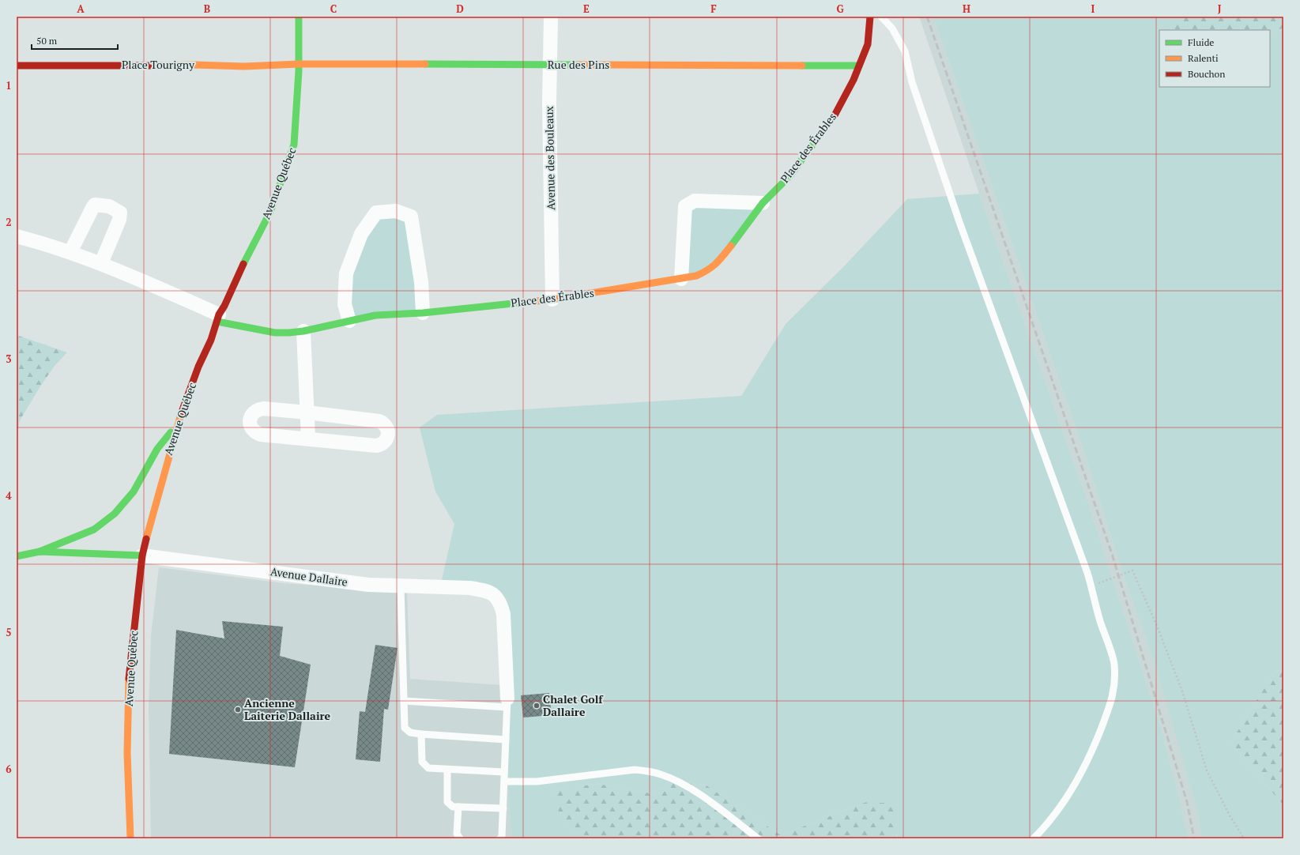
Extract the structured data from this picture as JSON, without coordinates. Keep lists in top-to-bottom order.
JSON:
{
  "streets": {
    "street": [
      "Place Tourigny",
      "Rue des Pins",
      "Place des Érables",
      "Avenue des Bouleaux",
      "Avenue Québec",
      "Avenue Dallaire"
    ]
  },
  "crossings": [
    ["Place Tourigny", "Rue des Pins"],
    ["Place Tourigny", "Avenue Québec"],
    ["Rue des Pins", "Place des Érables"],
    ["Rue des Pins", "Avenue des Bouleaux"],
    ["Rue des Pins", "Avenue Québec"],
    ["Place des Érables", "Avenue des Bouleaux"],
    ["Place des Érables", "Avenue Québec"],
    ["Avenue Québec", "Avenue Dallaire"]
  ],
  "places": ["Chalet Golf Dallaire", "Ancienne Laiterie Dallaire"],
  "legend": ["Fluide", "Ralenti", "Bouchon"],
  "scale_bar": "50 m",
  "grid": {
    "columns": [
      "A",
      "B",
      "C",
      "D",
      "E",
      "F",
      "G",
      "H",
      "I",
      "J"
    ],
    "rows": [
      "1",
      "2",
      "3",
      "4",
      "5",
      "6"
    ]
  }
}
